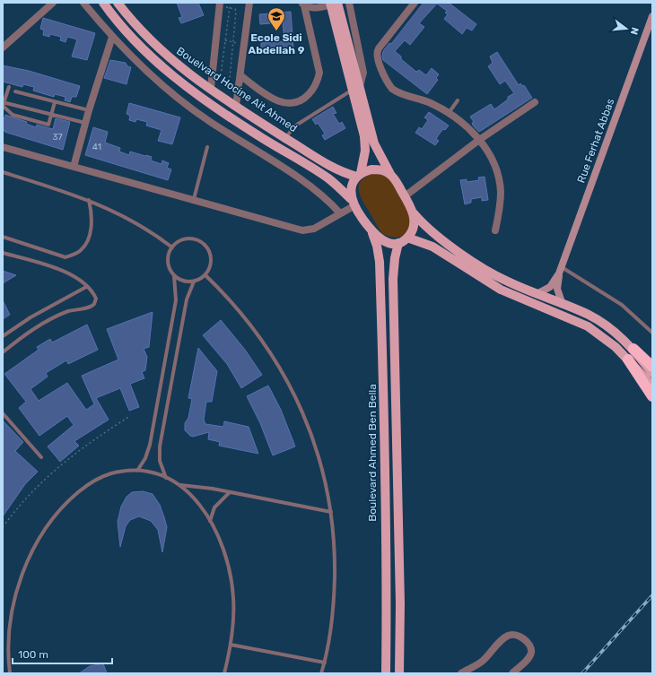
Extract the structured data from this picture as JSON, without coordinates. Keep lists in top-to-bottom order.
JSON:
{
  "streets": {
    "main road": ["Bouelvard Hocine Ait Ahmed", "Boulevard Ahmed Ben Bella"],
    "street": ["Rue Ferhat Abbas"]
  },
  "crossings": [
    ["Bouelvard Hocine Ait Ahmed", "Boulevard Ahmed Ben Bella"]
  ],
  "places": {
    "school or university": ["Ecole Sidi Abdellah 9"]
  },
  "house_numbers": ["37", "41"],
  "scale_bar": "100 m",
  "north": "right"
}
